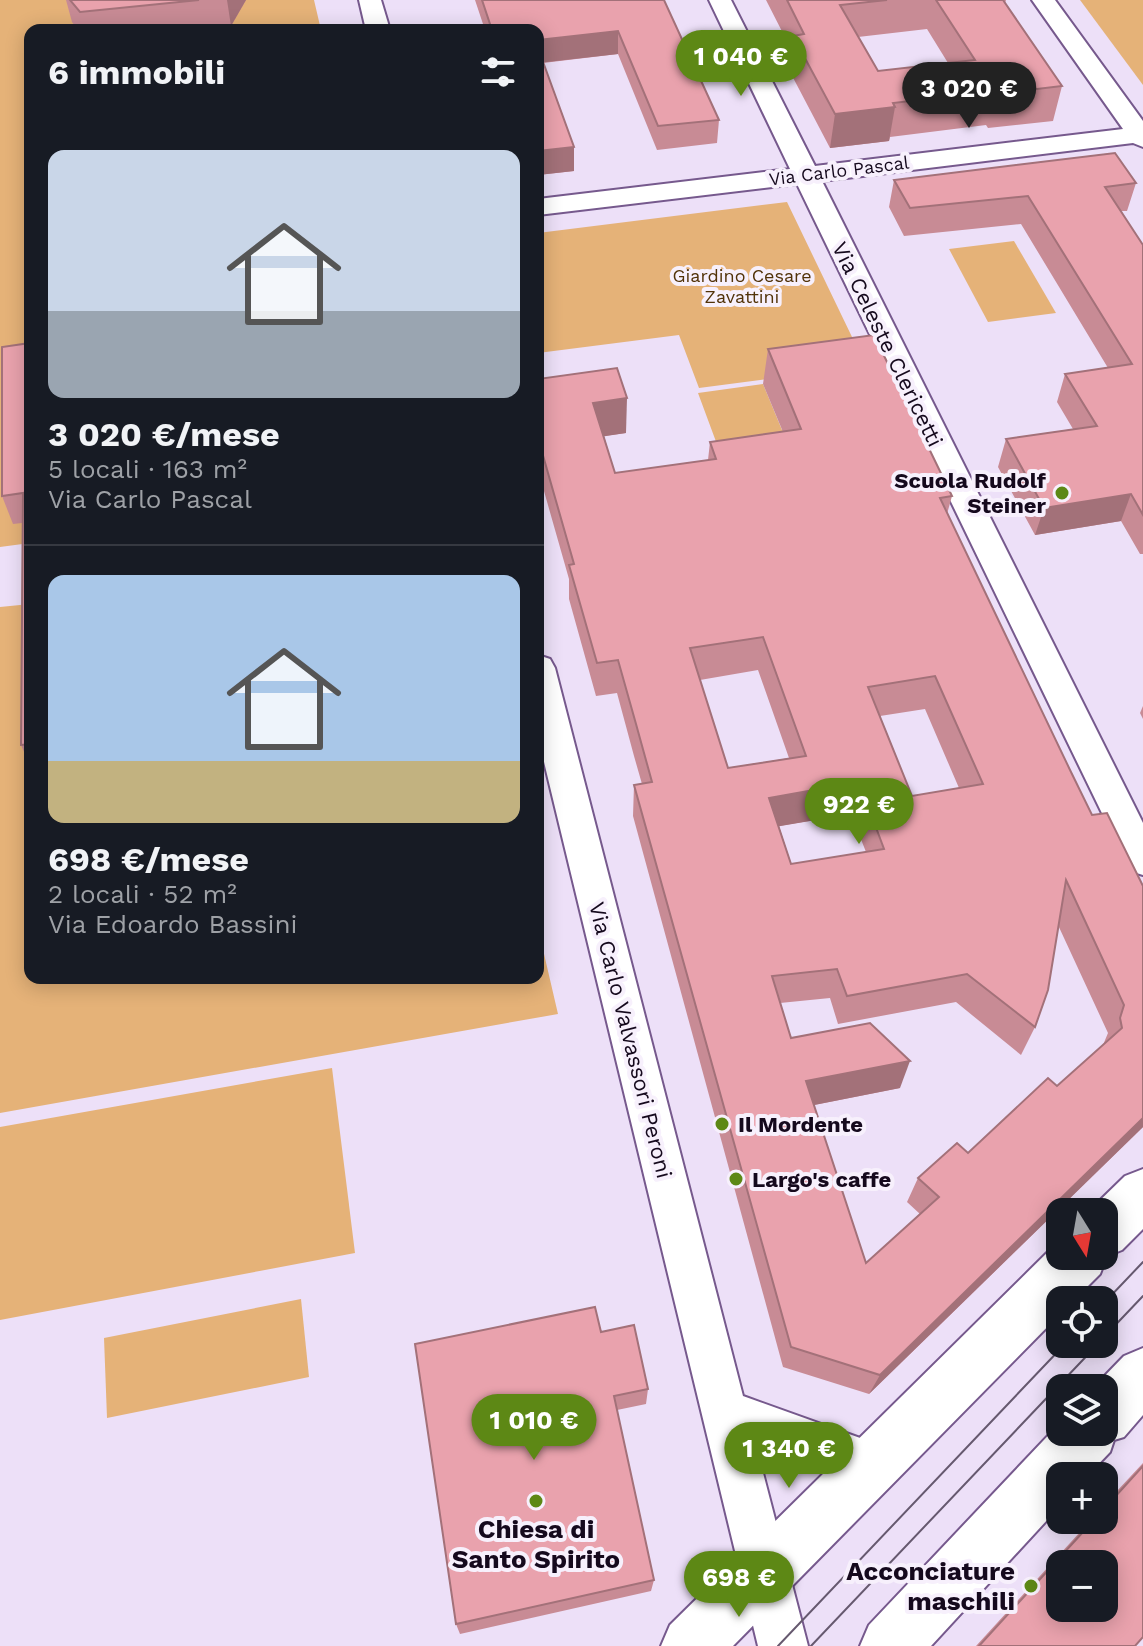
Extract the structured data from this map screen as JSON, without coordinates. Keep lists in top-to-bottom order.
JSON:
{
  "streets": {
    "street": ["Via Carlo Pascal", "Via Celeste Clericetti", "Via Carlo Valvassori Peroni"]
  },
  "crossings": [
    ["Via Carlo Pascal", "Via Celeste Clericetti"]
  ],
  "parks": ["Giardino Cesare Zavattini"],
  "places": [
    "Scuola Rudolf Steiner",
    "Il Mordente",
    "Largo's caffe",
    "Chiesa di Santo Spirito",
    "Acconciature maschili"
  ],
  "north": "bottom",
  "page": {
    "heading": "6 immobili",
    "price": [
      "1 040 €",
      "3 020 €",
      "922 €",
      "1 010 €",
      "1 340 €",
      "698 €"
    ],
    "list": [
      {
        "name": "3 020 €/mese",
        "note": "5 locali · 163 m² · Via Carlo Pascal"
      },
      {
        "name": "698 €/mese",
        "note": "2 locali · 52 m² · Via Edoardo Bassini"
      }
    ],
    "map_buttons": ["+", "−"]
  }
}
